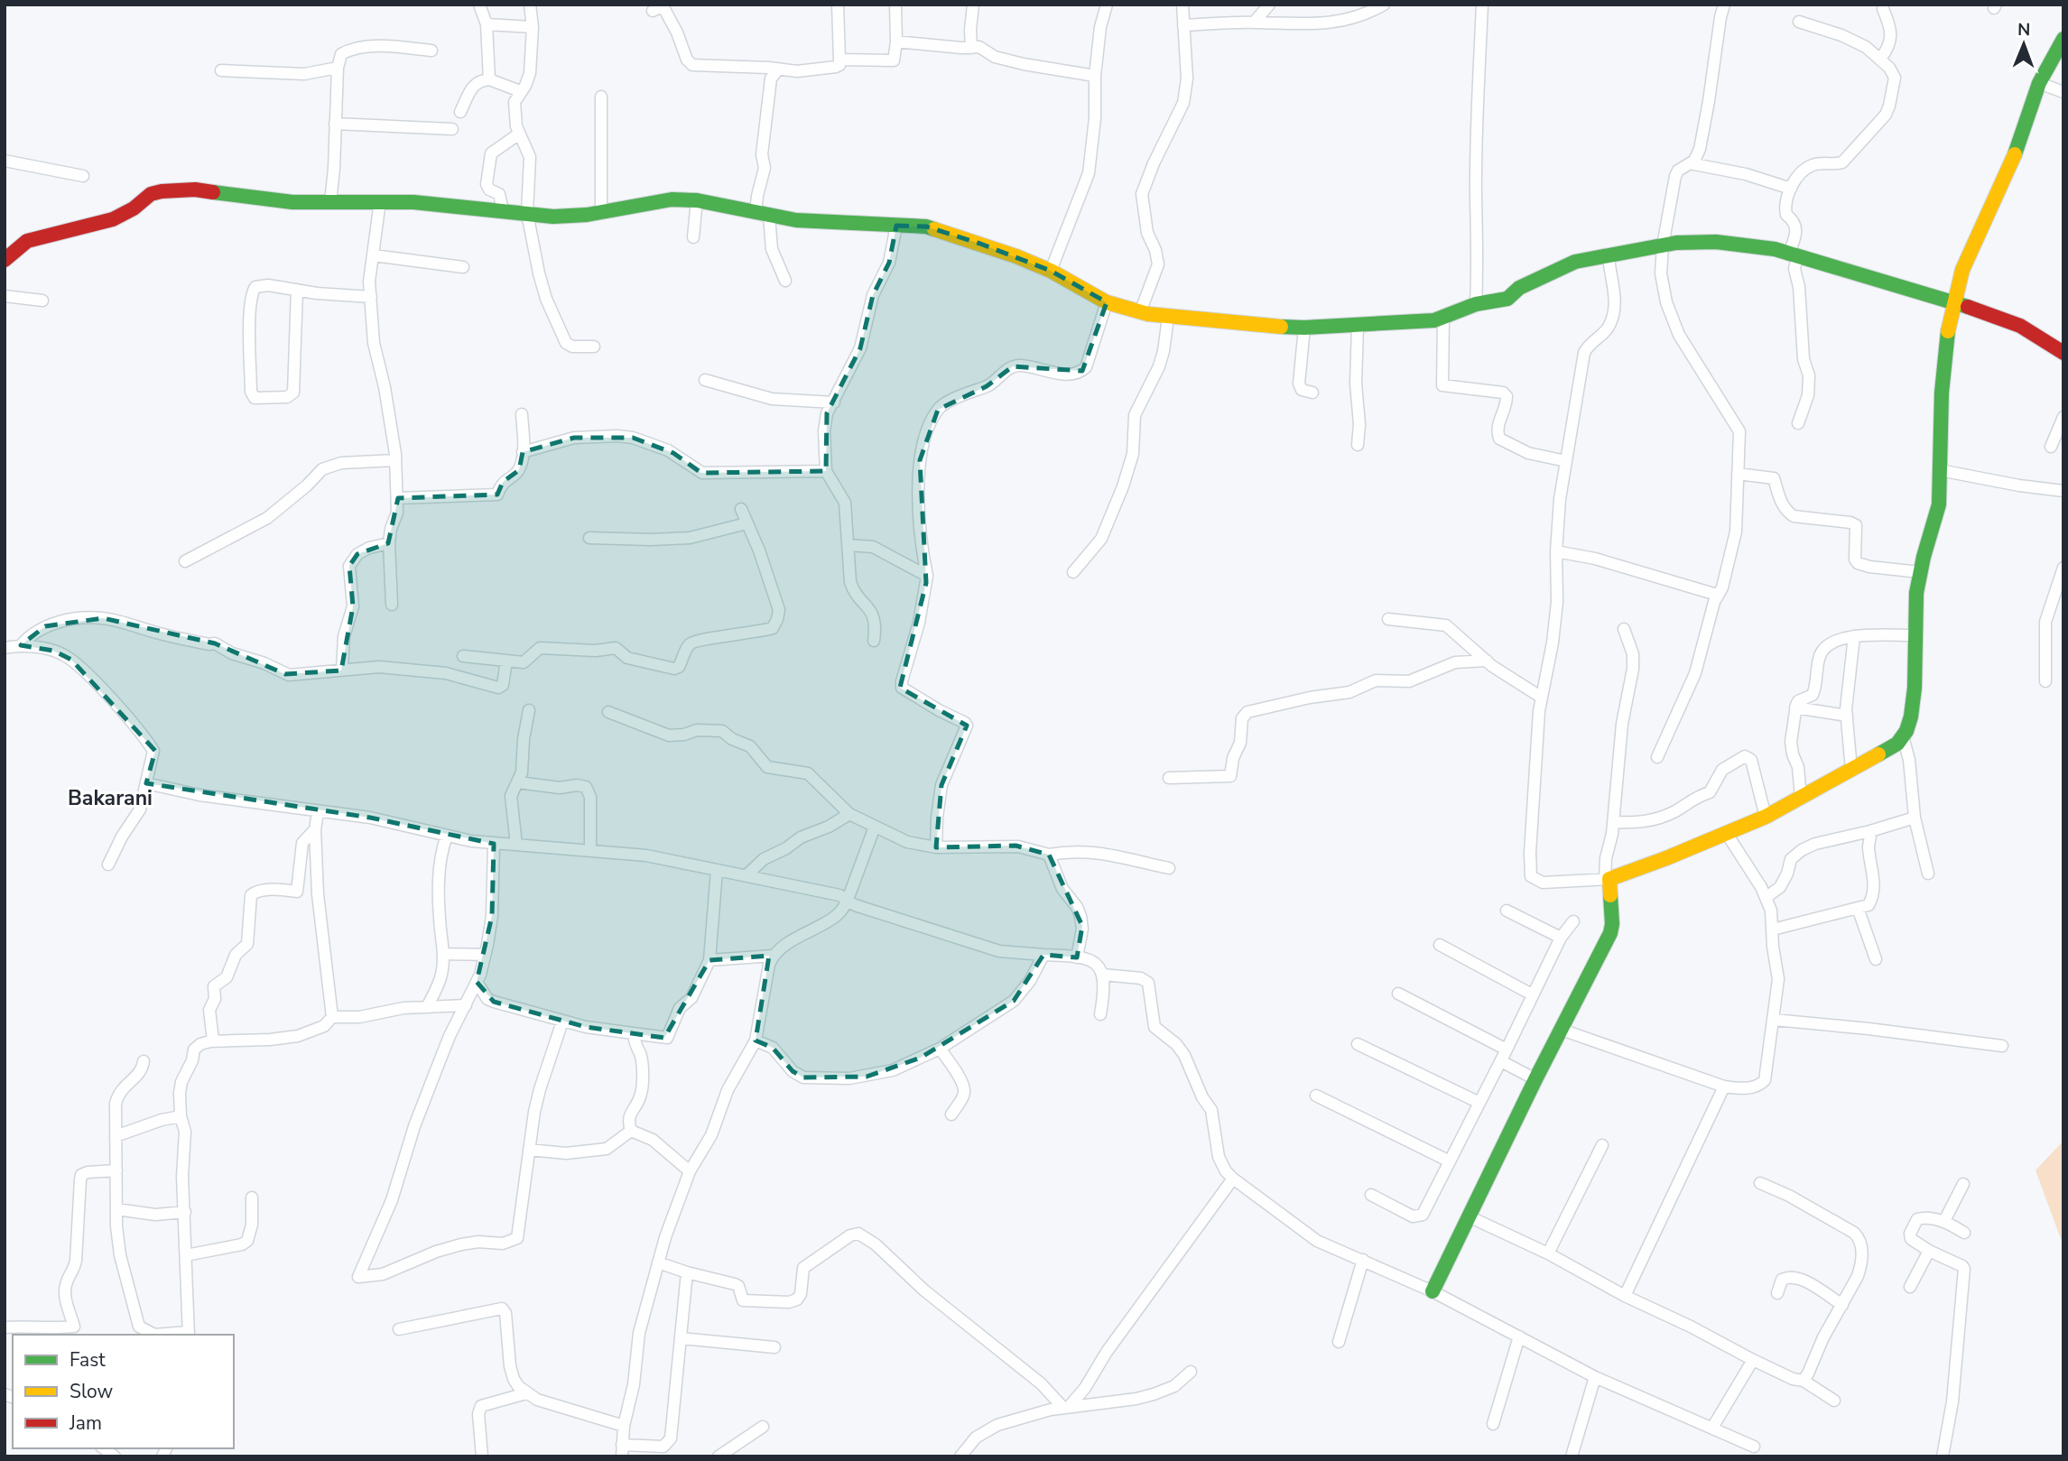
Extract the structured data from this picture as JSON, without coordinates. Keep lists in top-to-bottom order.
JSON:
{
  "districts": ["Bakarani"],
  "legend": ["Fast", "Slow", "Jam"],
  "north": "top"
}
